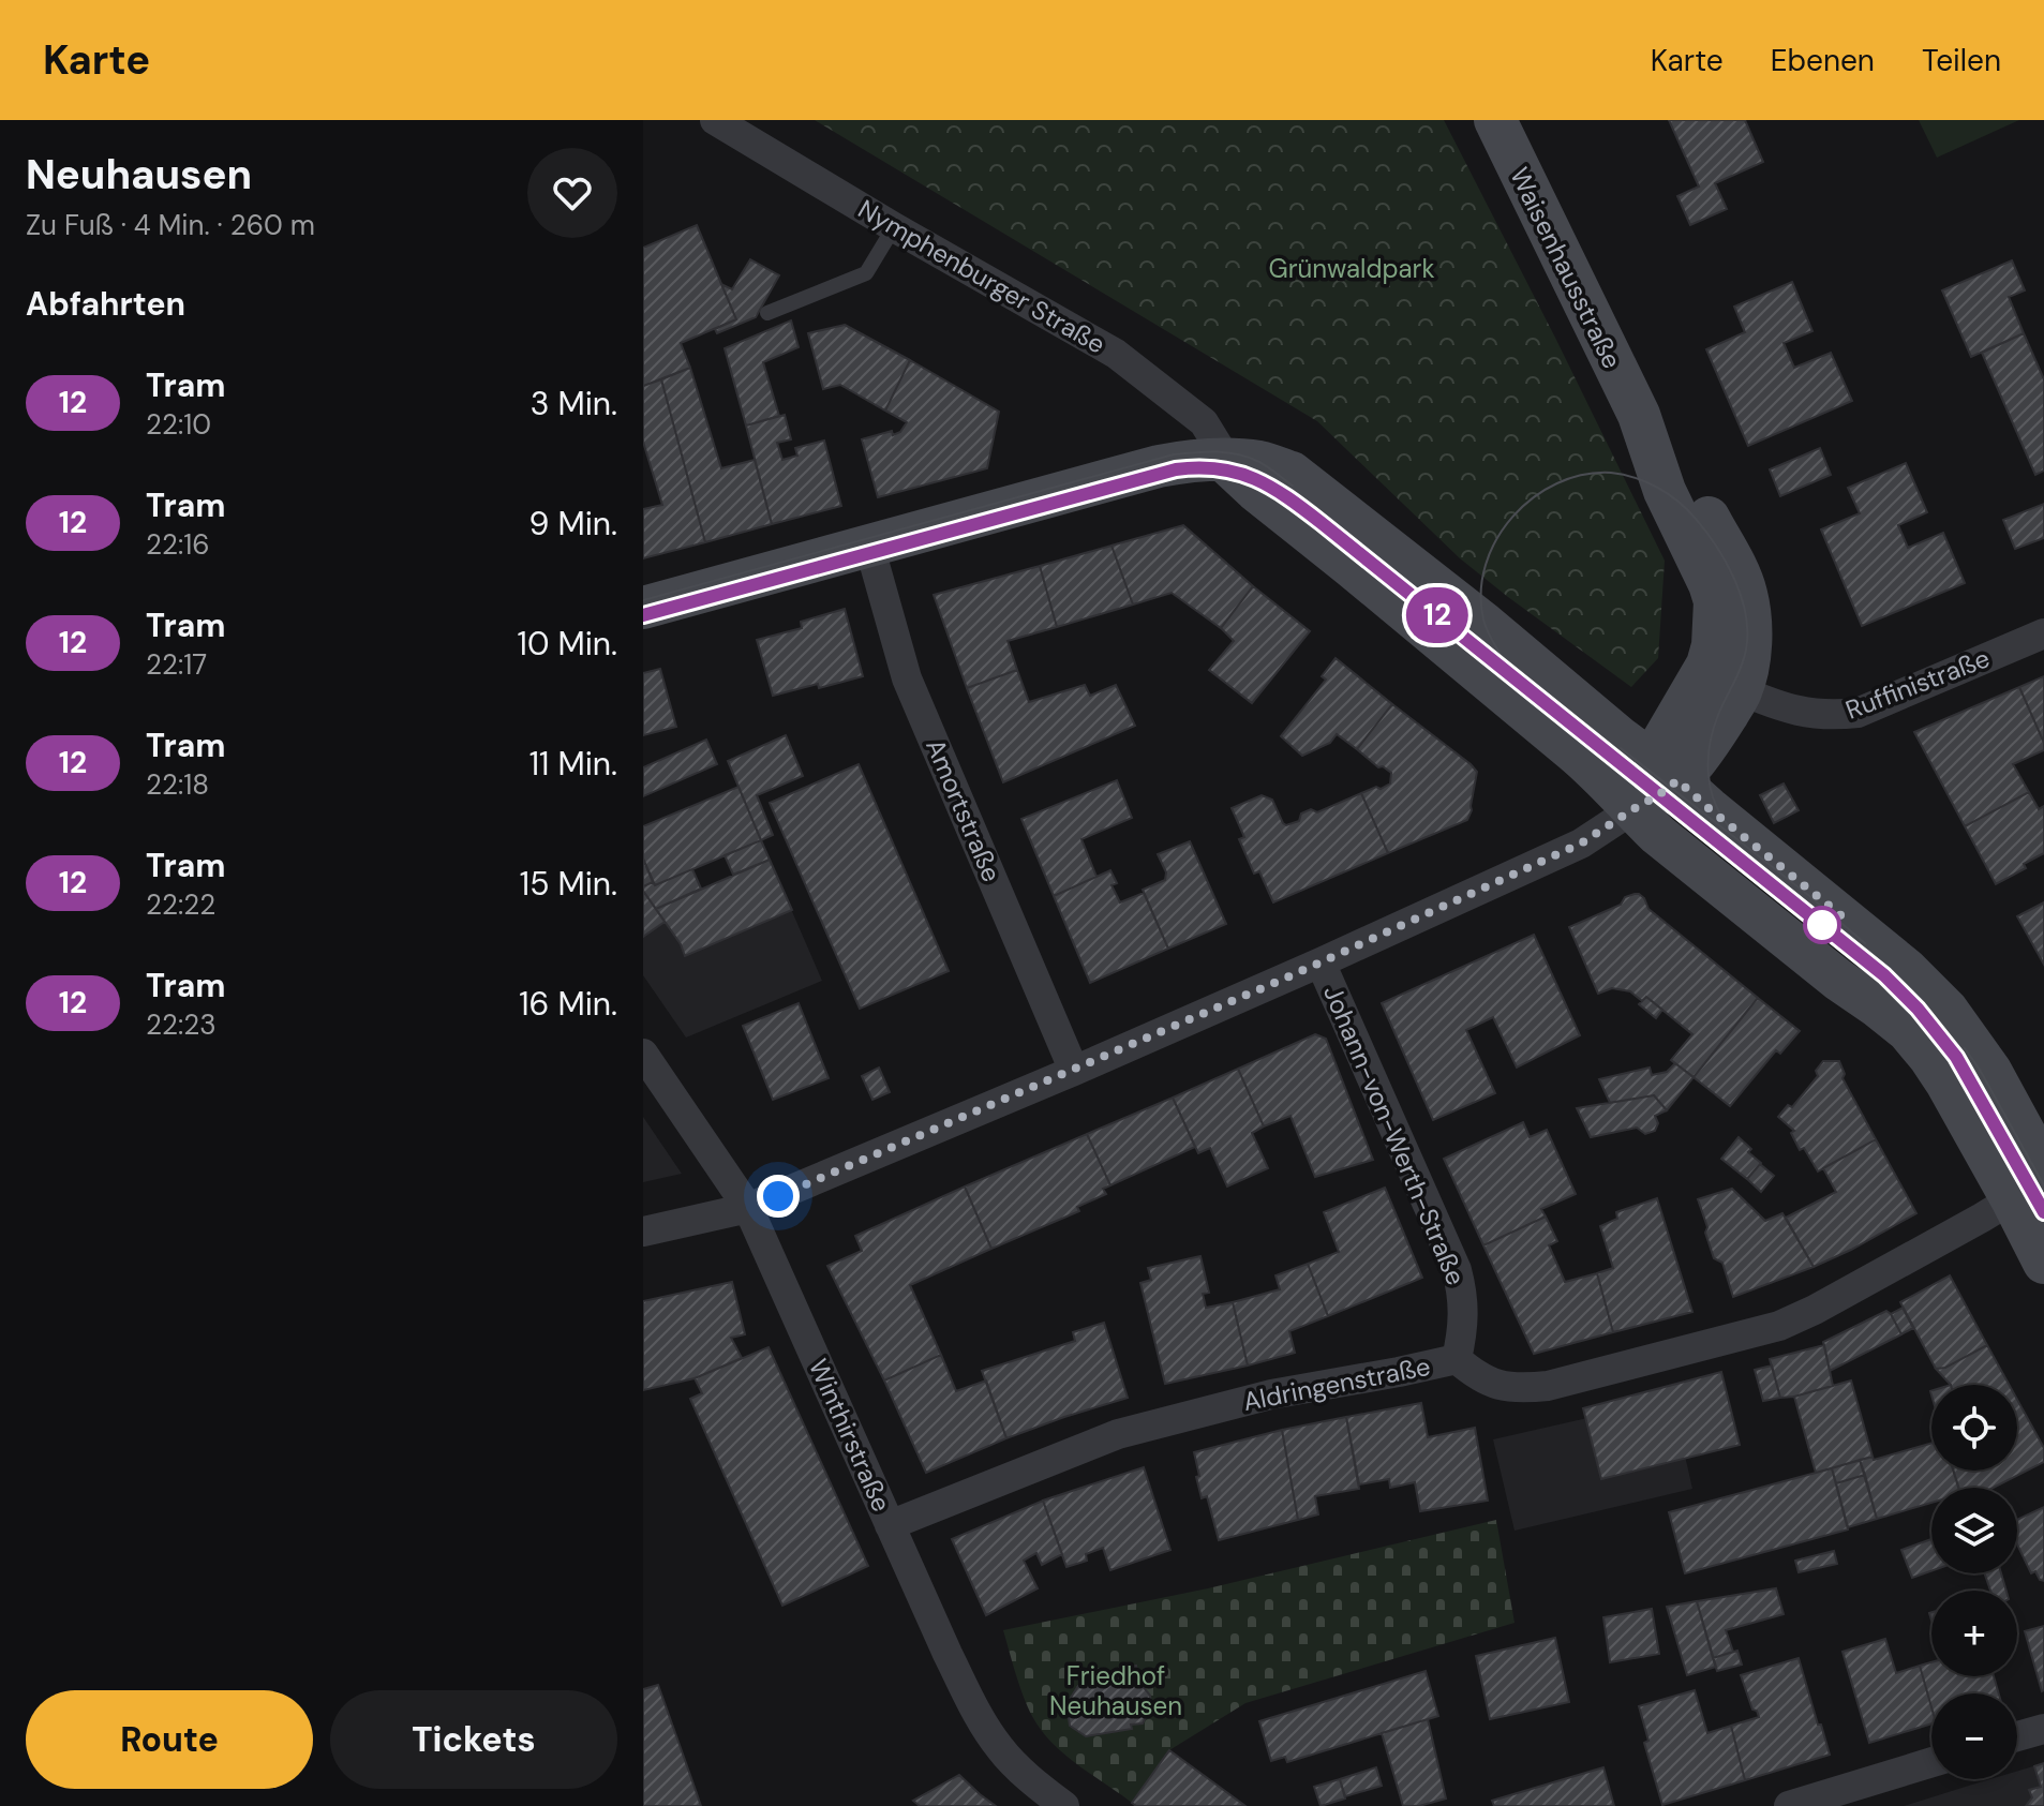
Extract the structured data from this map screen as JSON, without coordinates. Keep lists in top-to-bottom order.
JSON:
{
  "streets": {
    "main road": ["Waisenhausstraße", "Nymphenburger Straße"],
    "street": [
      "Ruffinistraße",
      "Amortstraße",
      "Johann-von-Werth-Straße",
      "Aldringenstraße",
      "Winthirstraße"
    ]
  },
  "crossings": [
    ["Waisenhausstraße", "Nymphenburger Straße"],
    ["Waisenhausstraße", "Ruffinistraße"],
    ["Nymphenburger Straße", "Aldringenstraße"],
    ["Johann-von-Werth-Straße", "Aldringenstraße"],
    ["Aldringenstraße", "Winthirstraße"]
  ],
  "parks": ["Grünwaldpark", "Friedhof Neuhausen"],
  "lines": ["tram line 12"],
  "page": {
    "header": "Karte",
    "nav": ["Karte", "Ebenen", "Teilen"],
    "heading": [
      ["Neuhausen", "Zu Fuß · 4 Min. · 260 m"],
      "Abfahrten"
    ],
    "on_map": "12",
    "list": [
      {
        "mark": "12",
        "name": "Tram",
        "note": "22:10",
        "value": "3 Min."
      },
      {
        "mark": "12",
        "name": "Tram",
        "note": "22:16",
        "value": "9 Min."
      },
      {
        "mark": "12",
        "name": "Tram",
        "note": "22:17",
        "value": "10 Min."
      },
      {
        "mark": "12",
        "name": "Tram",
        "note": "22:18",
        "value": "11 Min."
      },
      {
        "mark": "12",
        "name": "Tram",
        "note": "22:22",
        "value": "15 Min."
      },
      {
        "mark": "12",
        "name": "Tram",
        "note": "22:23",
        "value": "16 Min."
      }
    ],
    "map_buttons": ["+", "−"],
    "buttons": ["Route", "Tickets"]
  }
}
